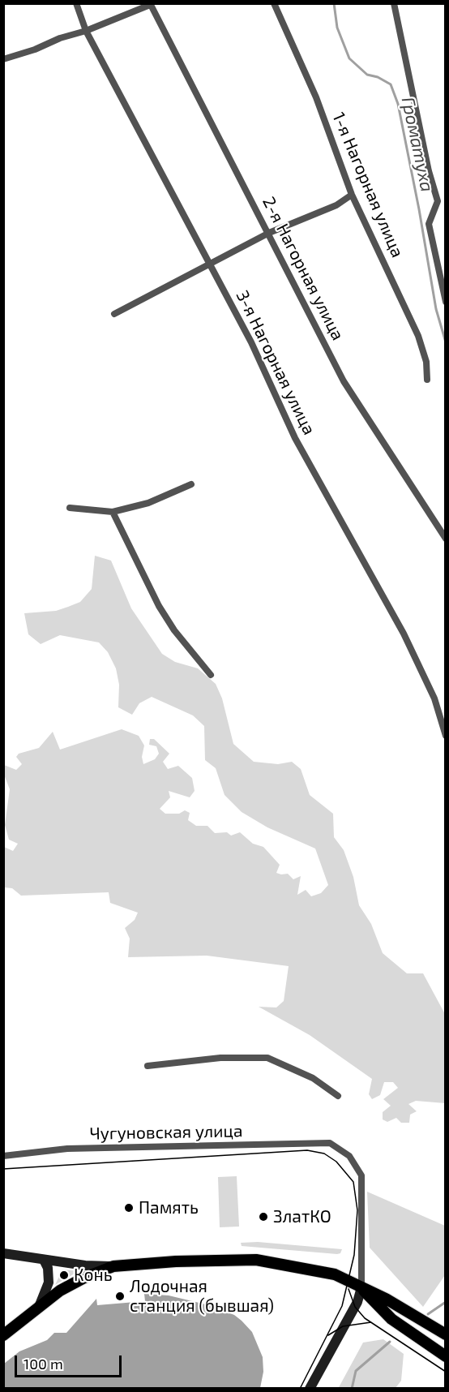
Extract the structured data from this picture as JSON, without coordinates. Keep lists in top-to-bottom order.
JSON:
{
  "streets": {
    "street": [
      "1-я Нагорная улица",
      "2-я Нагорная улица",
      "3-я Нагорная улица",
      "Чугуновская улица"
    ]
  },
  "water": ["Громатуха"],
  "places": [
    "Память",
    "ЗлатКО",
    "Конь",
    "Лодочная станция (бывшая)"
  ],
  "scale_bar": "100 m"
}
